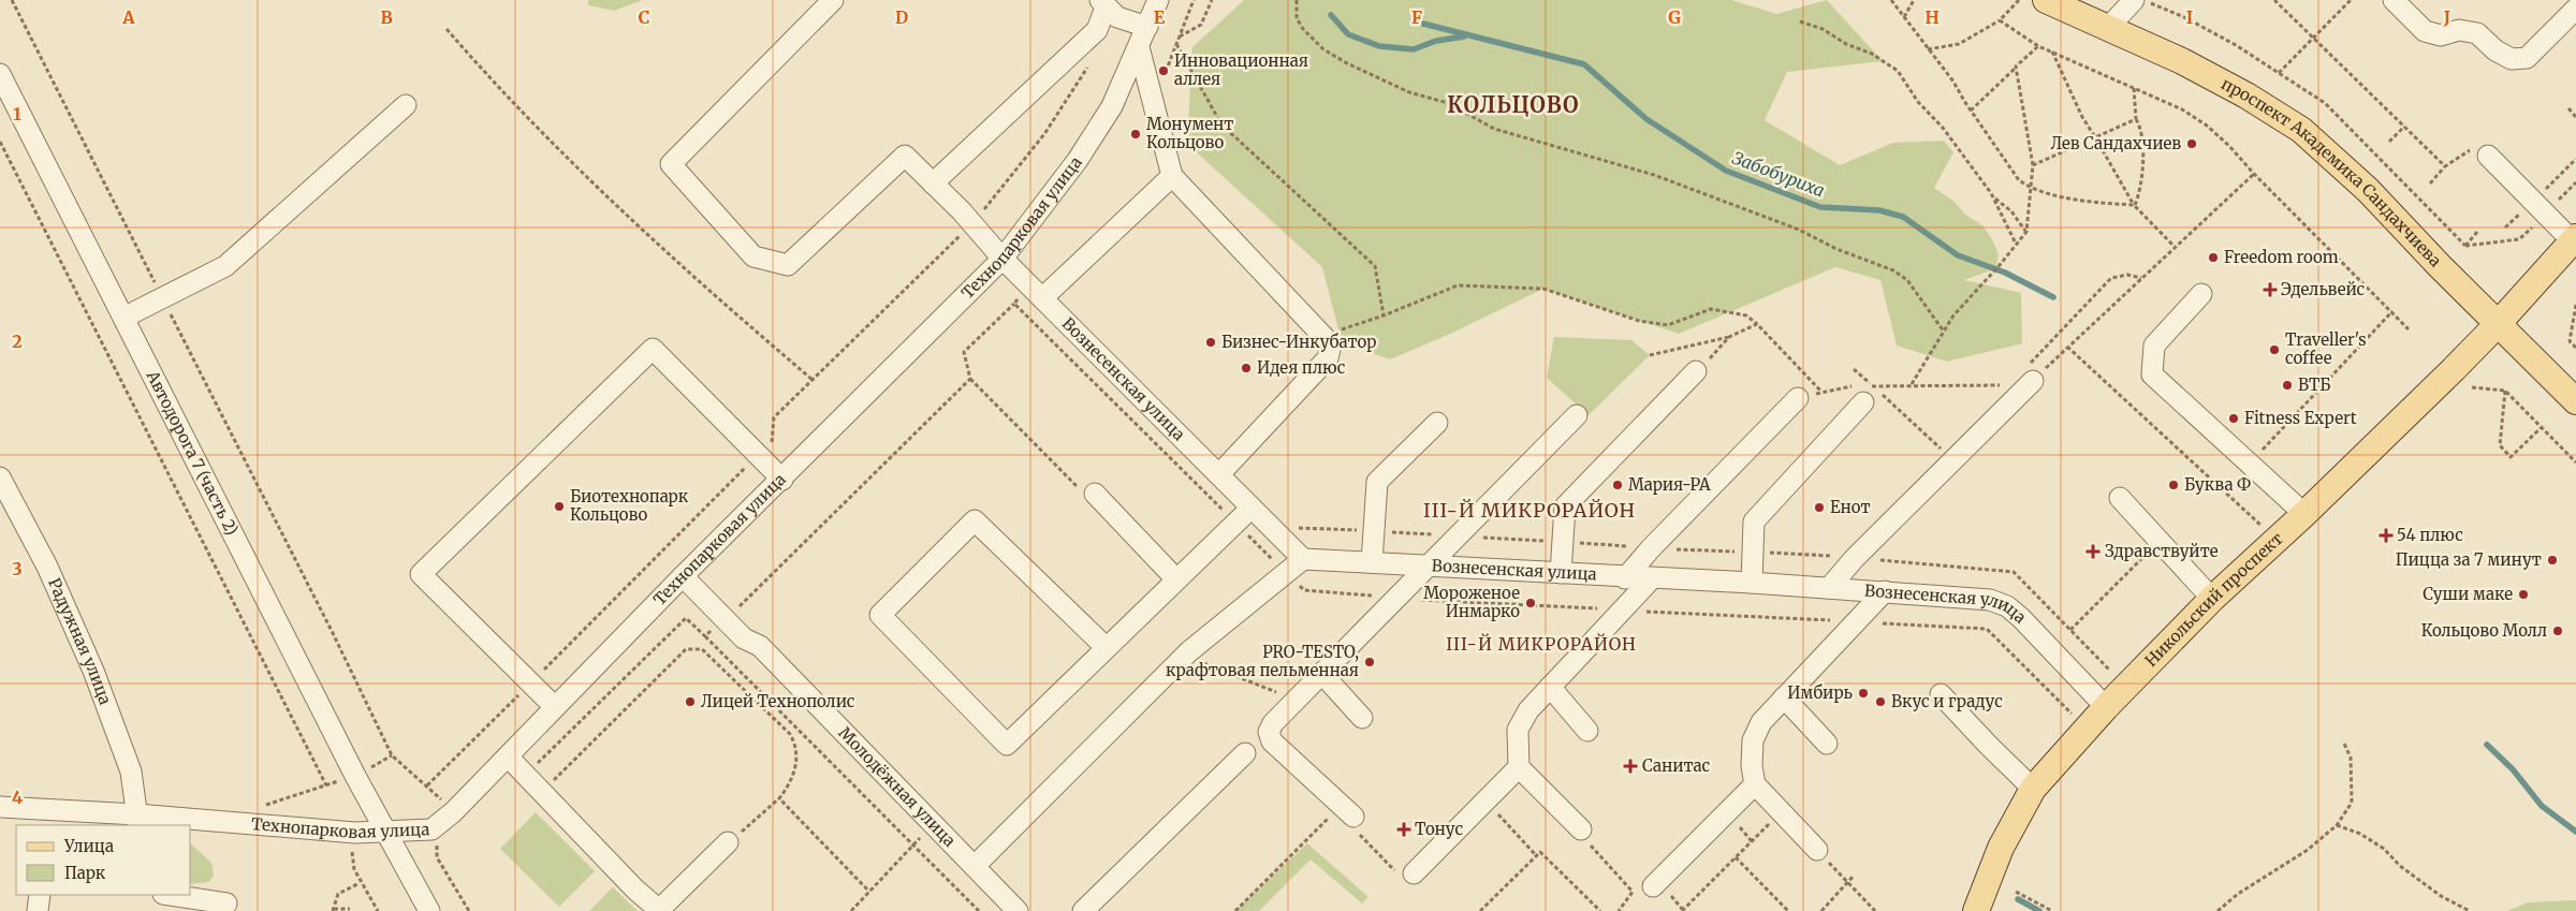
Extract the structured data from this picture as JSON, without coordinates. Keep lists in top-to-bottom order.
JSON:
{
  "streets": {
    "main road": ["проспект Академика Сандахчиева", "Никольский проспект"],
    "street": [
      "Технопарковая улица",
      "Вознесенская улица",
      "Автодорога 7 (часть 2)",
      "Радужная улица",
      "Молодёжная улица"
    ]
  },
  "crossings": [
    ["проспект Академика Сандахчиева", "Никольский проспект"],
    ["Технопарковая улица", "Вознесенская улица"],
    ["Технопарковая улица", "Автодорога 7 (часть 2)"],
    ["Технопарковая улица", "Радужная улица"],
    ["Технопарковая улица", "Молодёжная улица"],
    ["Вознесенская улица", "Никольский проспект"]
  ],
  "districts": ["КОЛЬЦОВО", "III-Й МИКРОРАЙОН", "III-Й МИКРОРАЙОН"],
  "water": ["Забобуриха"],
  "places": {
    "other": [
      "Инновационная аллея",
      "Монумент Кольцово",
      "Лев Сандахчиев",
      "Freedom room",
      "Бизнес-Инкубатор",
      "Traveller's coffee",
      "Идея плюс",
      "ВТБ",
      "Fitness Expert",
      "Мария-РА",
      "Буква Ф",
      "Биотехнопарк Кольцово",
      "Енот",
      "Пицца за 7 минут",
      "Суши маке",
      "Мороженое Инмарко",
      "Кольцово Молл",
      "PRO-TESTO, крафтовая пельменная",
      "Имбирь",
      "Лицей Технополис",
      "Вкус и градус"
    ],
    "health": [
      "Эдельвейс",
      "54 плюс",
      "Здравствуйте",
      "Санитас",
      "Тонус"
    ]
  },
  "legend": ["Улица", "Парк"],
  "grid": {
    "columns": [
      "A",
      "B",
      "C",
      "D",
      "E",
      "F",
      "G",
      "H",
      "I",
      "J"
    ],
    "rows": [
      "1",
      "2",
      "3",
      "4"
    ]
  }
}
